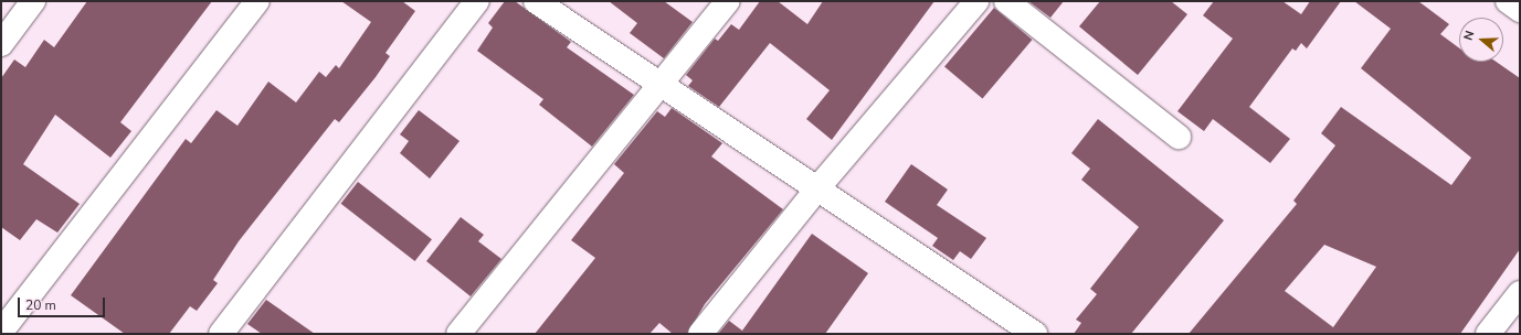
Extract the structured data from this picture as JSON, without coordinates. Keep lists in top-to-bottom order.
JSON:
{
  "scale_bar": "20 m",
  "north": "left"
}
